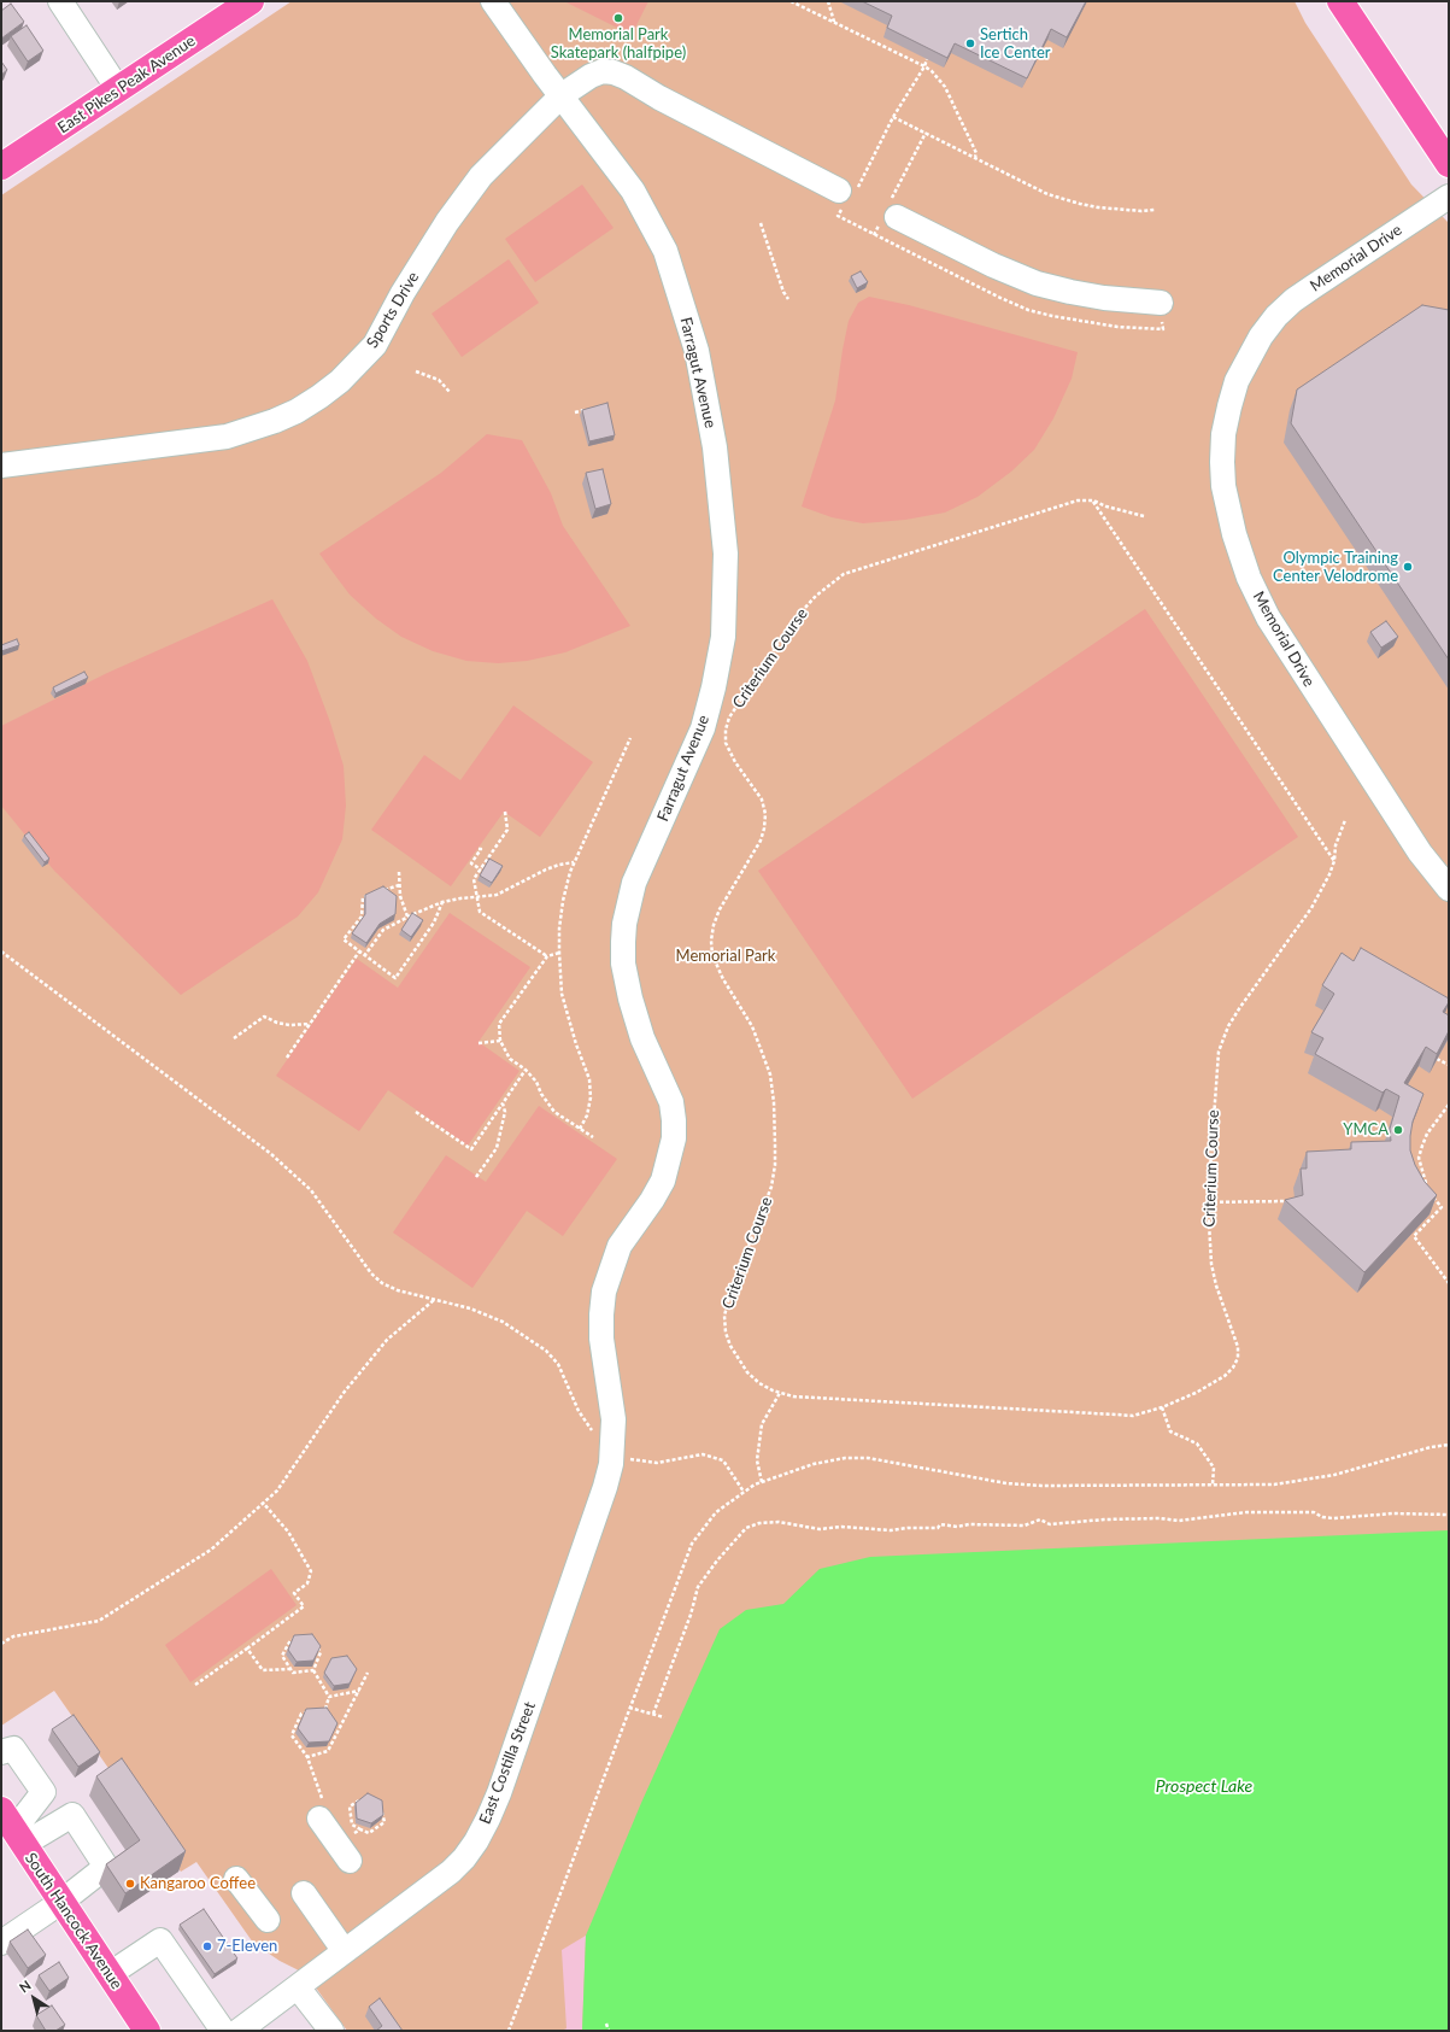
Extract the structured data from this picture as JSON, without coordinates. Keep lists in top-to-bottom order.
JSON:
{
  "streets": {
    "main road": ["East Pikes Peak Avenue", "South Hancock Avenue"],
    "street": [
      "Memorial Drive",
      "Sports Drive",
      "Farragut Avenue",
      "East Costilla Street"
    ],
    "path": ["Criterium Course"]
  },
  "crossings": [
    ["Sports Drive", "Farragut Avenue"],
    ["Farragut Avenue", "East Costilla Street"]
  ],
  "water": ["Prospect Lake"],
  "parks": ["Memorial Park"],
  "places": [
    "Memorial Park Skatepark (halfpipe)",
    "Sertich Ice Center",
    "Olympic Training Center Velodrome",
    "YMCA",
    "Kangaroo Coffee",
    "7-Eleven"
  ],
  "north": "top left"
}
